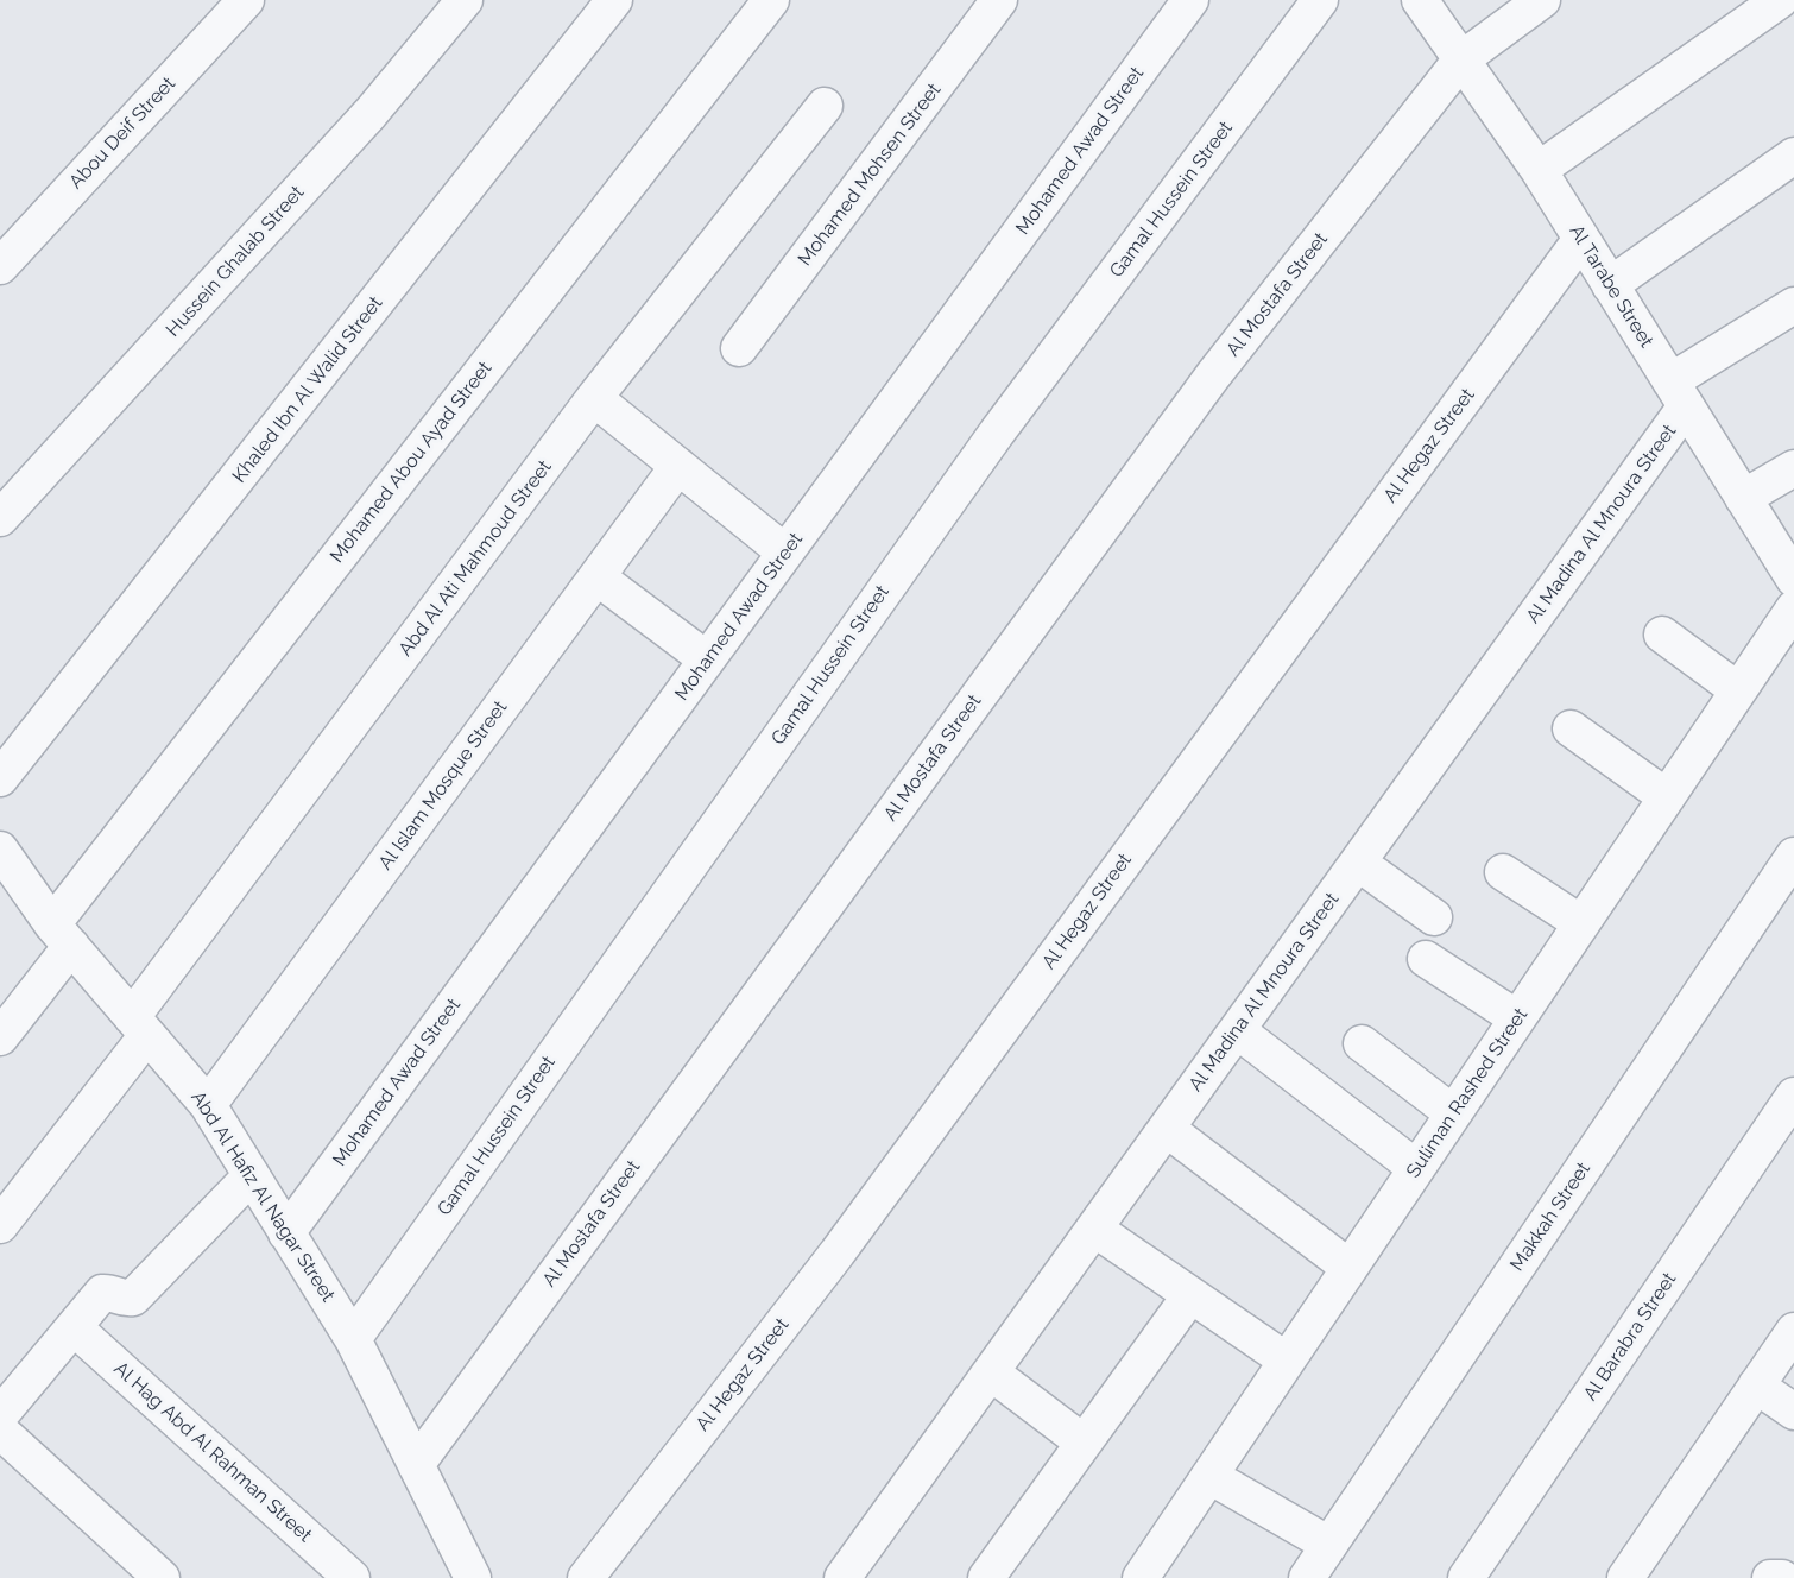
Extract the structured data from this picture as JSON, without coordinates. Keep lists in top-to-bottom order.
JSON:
{
  "streets": {
    "street": [
      "Abou Deif Street",
      "Mohamed Awad Street",
      "Mohamed Mohsen Street",
      "Gamal Hussein Street",
      "Hussein Ghalab Street",
      "Al Tarabe Street",
      "Al Mostafa Street",
      "Khaled Ibn Al Walid Street",
      "Al Hegaz Street",
      "Mohamed Abou Ayad Street",
      "Al Madina Al Mnoura Street",
      "Abd Al Ati Mahmoud Street",
      "Al Islam Mosque Street",
      "Suliman Rashed Street",
      "Abd Al Hafiz Al Nagar Street",
      "Makkah Street",
      "Al Barabra Street",
      "Al Hag Abd Al Rahman Street"
    ]
  },
  "crossings": [
    ["Mohamed Awad Street", "Abd Al Hafiz Al Nagar Street"],
    ["Gamal Hussein Street", "Abd Al Hafiz Al Nagar Street"],
    ["Al Tarabe Street", "Al Mostafa Street"],
    ["Al Tarabe Street", "Al Hegaz Street"],
    ["Al Tarabe Street", "Al Madina Al Mnoura Street"],
    ["Al Mostafa Street", "Abd Al Hafiz Al Nagar Street"],
    ["Mohamed Abou Ayad Street", "Abd Al Hafiz Al Nagar Street"],
    ["Abd Al Ati Mahmoud Street", "Abd Al Hafiz Al Nagar Street"],
    ["Al Islam Mosque Street", "Abd Al Hafiz Al Nagar Street"]
  ]
}
